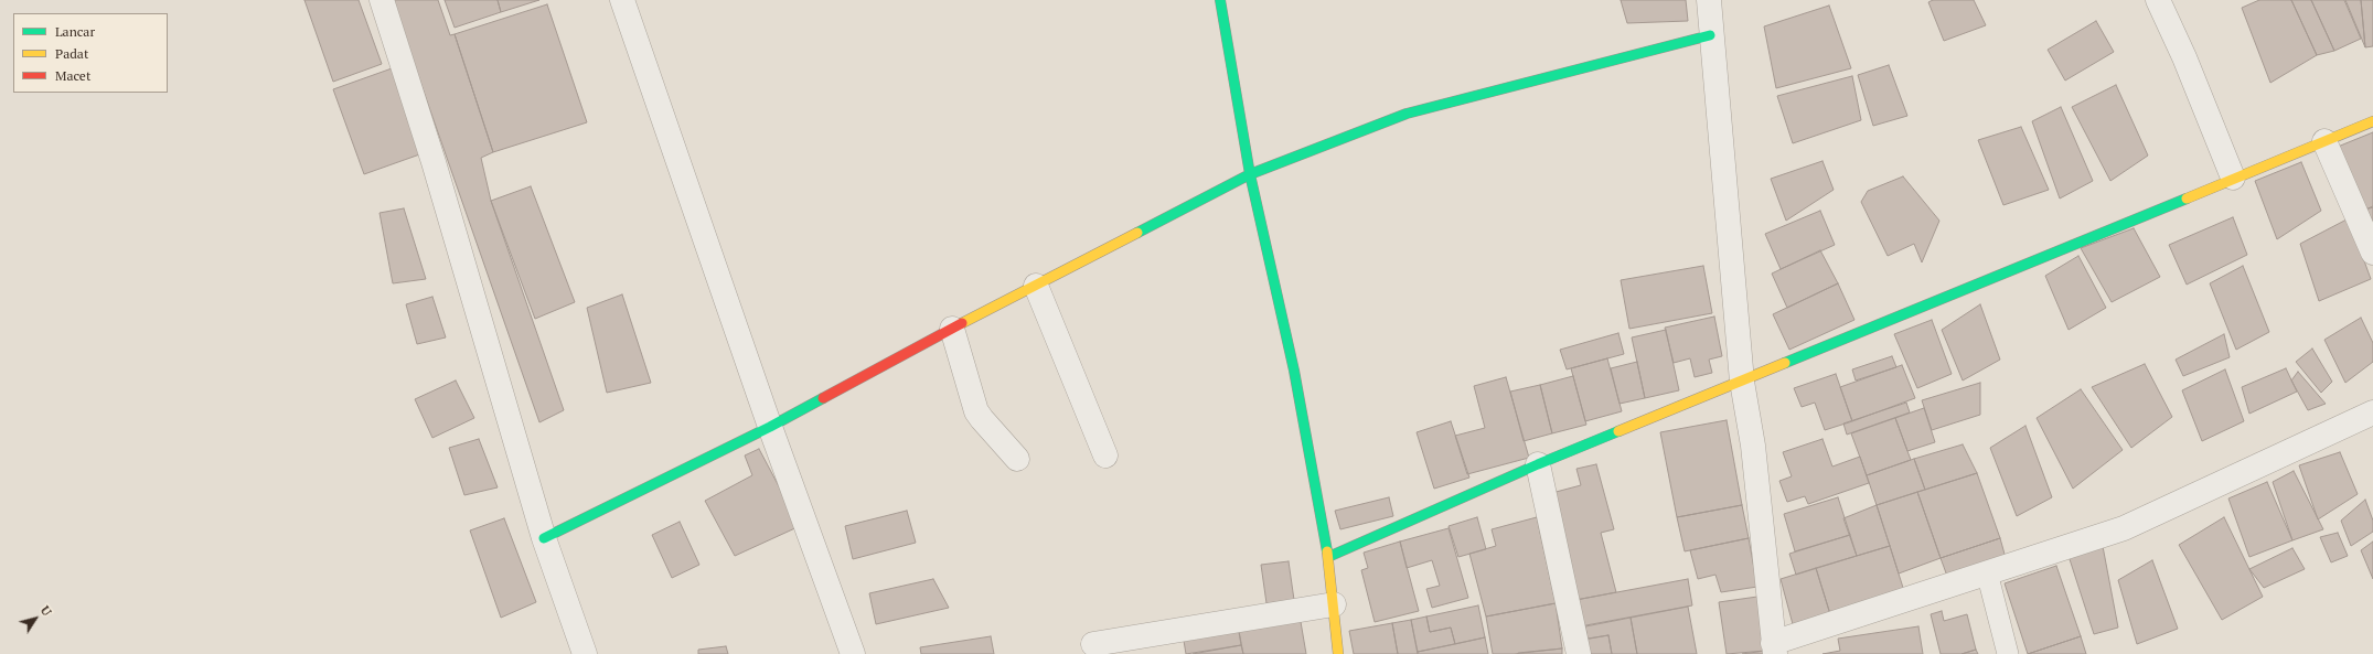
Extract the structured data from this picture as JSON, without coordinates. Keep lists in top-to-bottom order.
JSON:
{
  "legend": ["Lancar", "Padat", "Macet"],
  "north": "top right"
}
